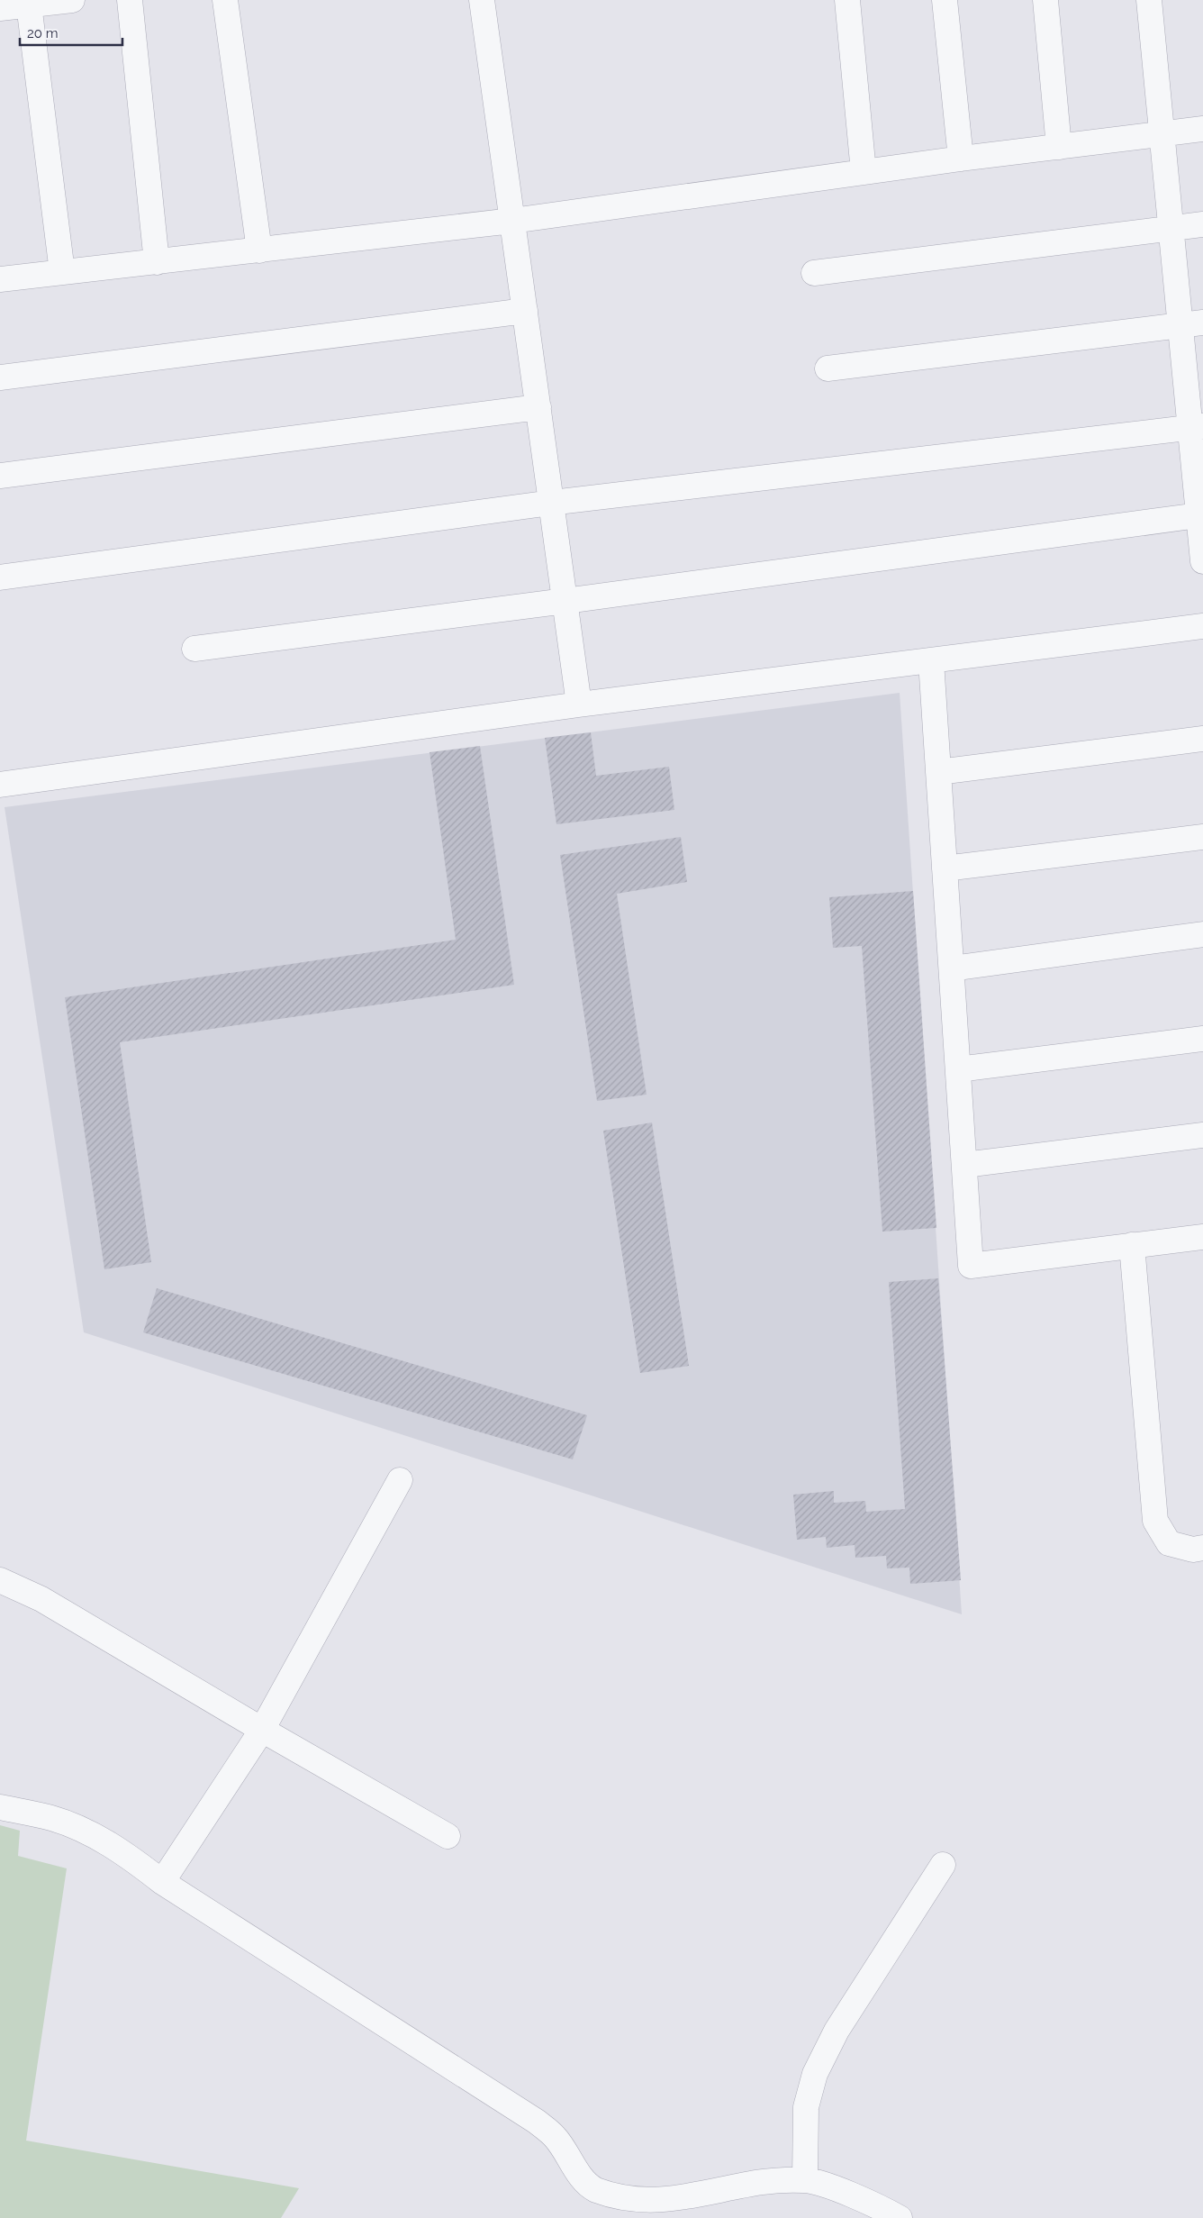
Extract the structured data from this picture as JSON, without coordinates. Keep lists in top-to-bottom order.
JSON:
{
  "scale_bar": "20 m"
}
